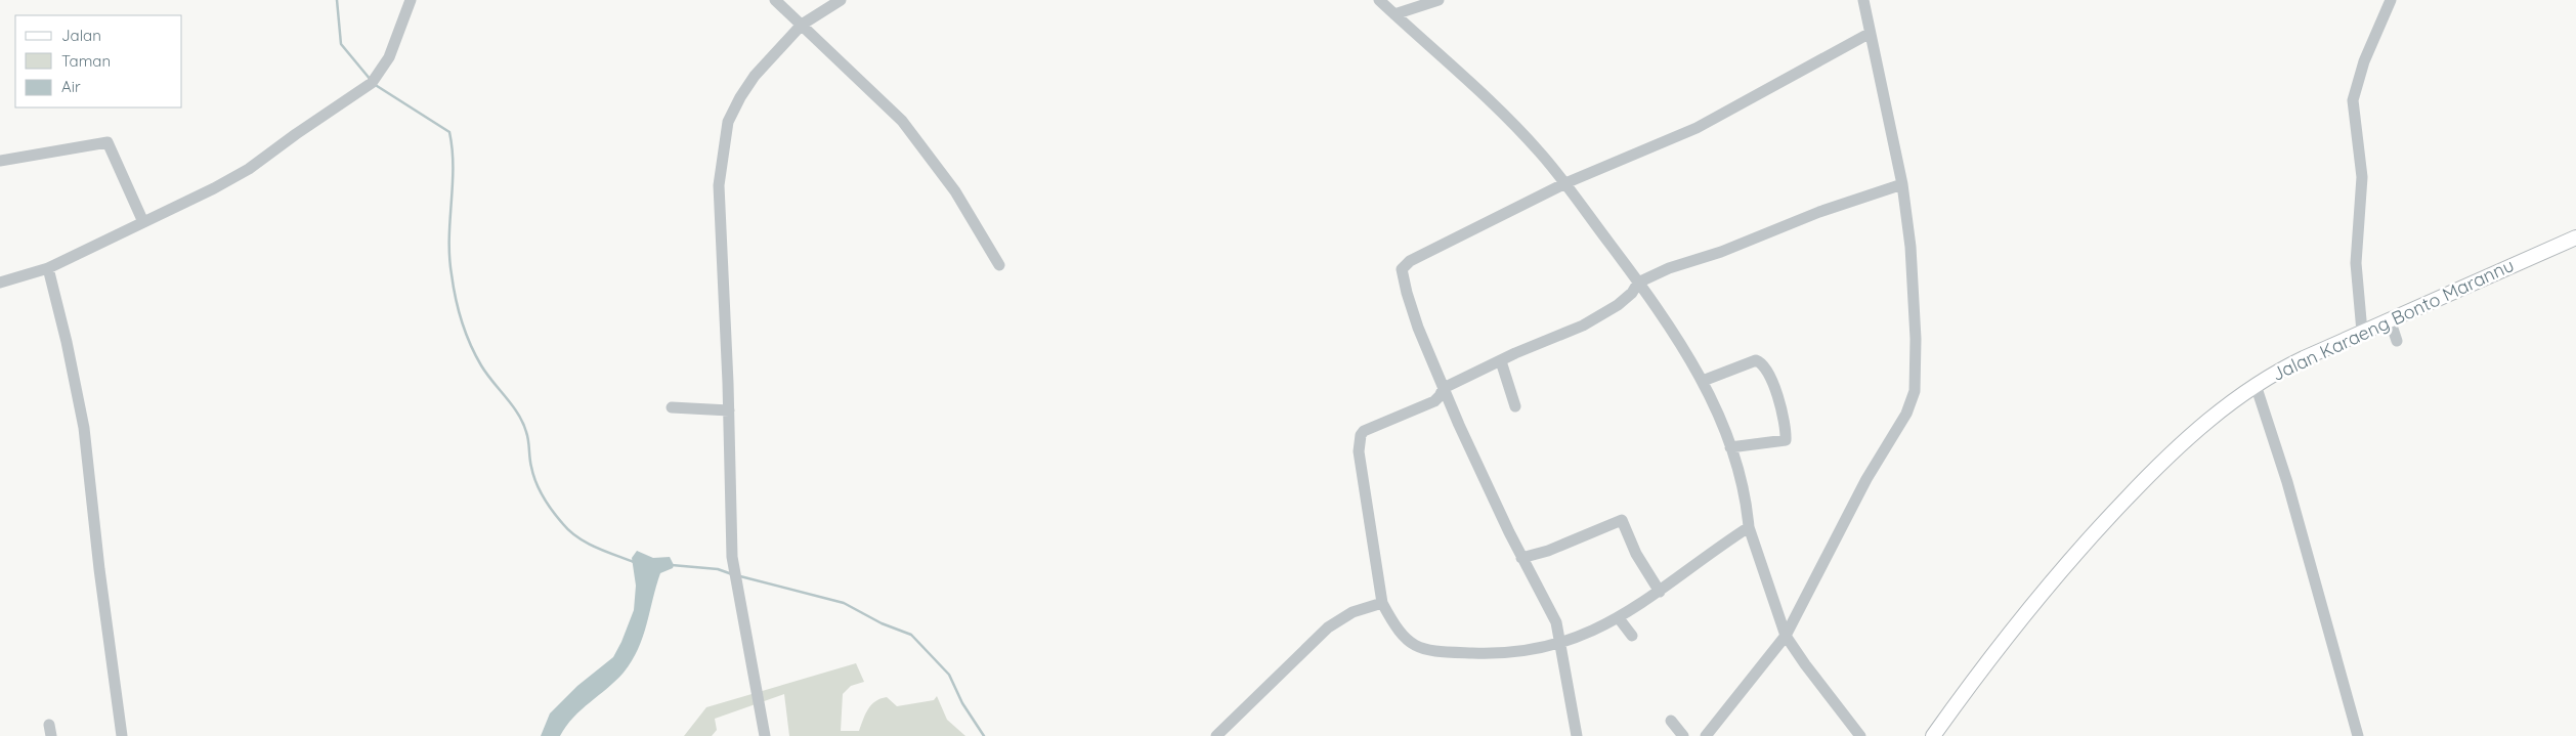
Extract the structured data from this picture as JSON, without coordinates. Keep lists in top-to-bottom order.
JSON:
{
  "streets": {
    "main road": ["Jalan Karaeng Bonto Marannu"]
  },
  "legend": ["Jalan", "Taman", "Air"]
}
